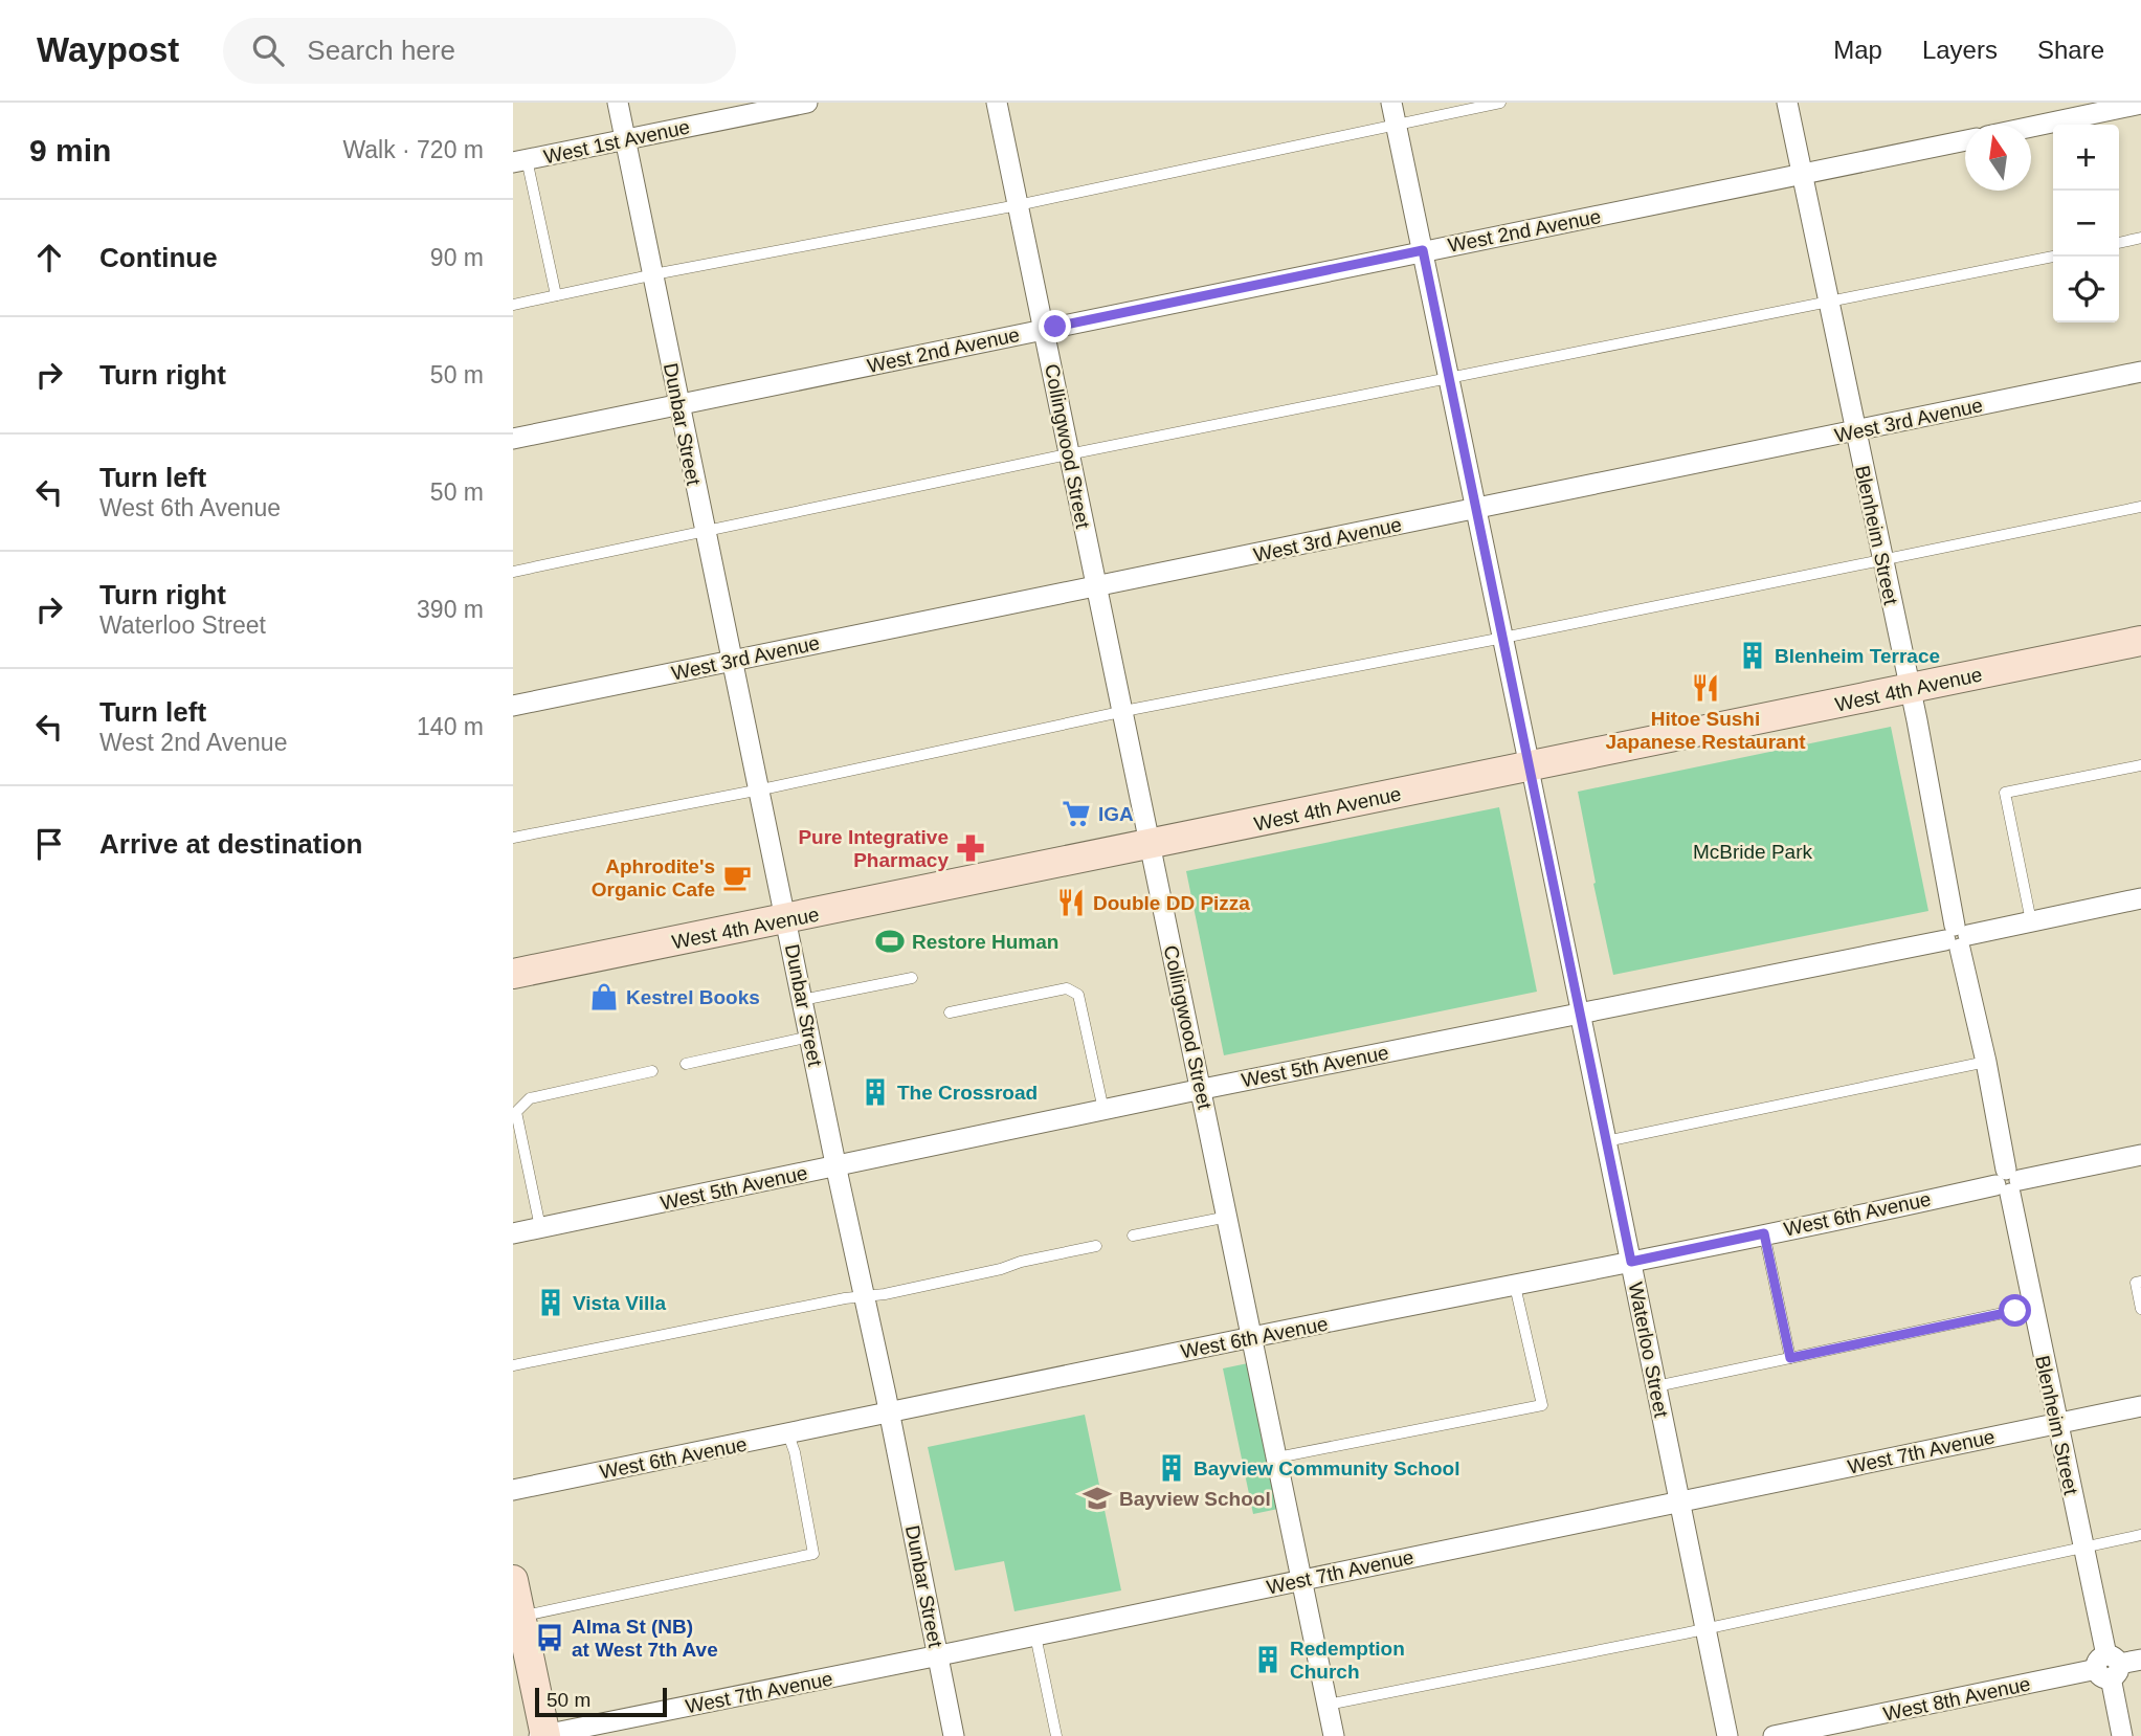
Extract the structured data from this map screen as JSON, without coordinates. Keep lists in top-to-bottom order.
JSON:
{
  "streets": {
    "main road": ["West 4th Avenue"],
    "street": [
      "West 1st Avenue",
      "West 2nd Avenue",
      "West 3rd Avenue",
      "Dunbar Street",
      "Collingwood Street",
      "Blenheim Street",
      "West 5th Avenue",
      "West 6th Avenue",
      "Waterloo Street",
      "West 7th Avenue",
      "West 8th Avenue"
    ]
  },
  "crossings": [
    ["West 1st Avenue", "Dunbar Street"],
    ["West 2nd Avenue", "Dunbar Street"],
    ["West 2nd Avenue", "Collingwood Street"],
    ["West 2nd Avenue", "Blenheim Street"],
    ["West 2nd Avenue", "Waterloo Street"],
    ["West 3rd Avenue", "Dunbar Street"],
    ["West 3rd Avenue", "Collingwood Street"],
    ["West 3rd Avenue", "Blenheim Street"],
    ["West 3rd Avenue", "Waterloo Street"],
    ["Dunbar Street", "West 4th Avenue"],
    ["Dunbar Street", "West 5th Avenue"],
    ["Dunbar Street", "West 6th Avenue"],
    ["Dunbar Street", "West 7th Avenue"],
    ["Collingwood Street", "West 4th Avenue"],
    ["Collingwood Street", "West 5th Avenue"],
    ["Collingwood Street", "West 6th Avenue"],
    ["Collingwood Street", "West 7th Avenue"],
    ["Blenheim Street", "West 4th Avenue"],
    ["Blenheim Street", "West 5th Avenue"],
    ["Blenheim Street", "West 6th Avenue"],
    ["Blenheim Street", "West 7th Avenue"],
    ["Blenheim Street", "West 8th Avenue"],
    ["West 4th Avenue", "Waterloo Street"],
    ["West 5th Avenue", "Waterloo Street"],
    ["West 6th Avenue", "Waterloo Street"],
    ["Waterloo Street", "West 7th Avenue"]
  ],
  "parks": ["McBride Park"],
  "places": {
    "building": [
      "Blenheim Terrace",
      "The Crossroad",
      "Vista Villa",
      "Bayview Community School",
      "Redemption Church"
    ],
    "restaurant": ["Hitoe Sushi Japanese Restaurant", "Double DD Pizza"],
    "supermarket": ["IGA"],
    "pharmacy": ["Pure Integrative Pharmacy"],
    "cafe": ["Aphrodite's Organic Cafe"],
    "sports": ["Restore Human"],
    "shop": ["Kestrel Books"],
    "school or university": ["Bayview School"],
    "bus stop": ["Alma St (NB) at West 7th Ave"]
  },
  "scale_bar": "50 m",
  "north": "top",
  "page": {
    "header": "Waypost",
    "search": "Search here",
    "nav": ["Map", "Layers", "Share"],
    "heading": ["9 min", "Walk · 720 m"],
    "map_buttons": ["+", "−"],
    "list": [
      ["Continue", "90 m"],
      ["Turn right", "50 m"],
      ["Turn left", "West 6th Avenue", "50 m"],
      ["Turn right", "Waterloo Street", "390 m"],
      ["Turn left", "West 2nd Avenue", "140 m"],
      "Arrive at destination"
    ],
    "scale": "50 m"
  }
}
